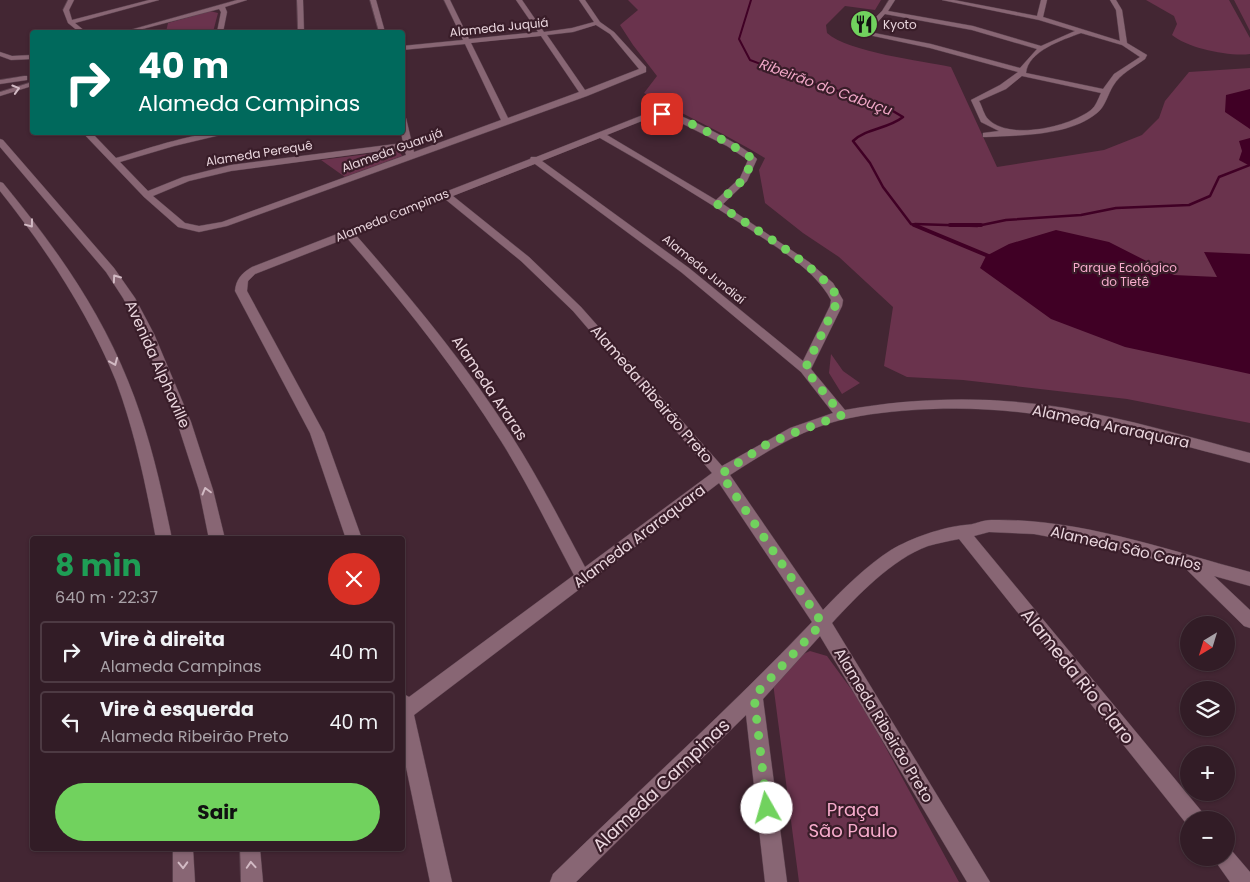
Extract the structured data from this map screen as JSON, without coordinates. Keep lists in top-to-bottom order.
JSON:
{
  "streets": {
    "street": [
      "Alameda Juquiá",
      "Alameda Guarujá",
      "Alameda Perequê",
      "Alameda Campinas",
      "Alameda Jundiaí",
      "Avenida Alphaville",
      "Alameda Araras",
      "Alameda Ribeirão Preto",
      "Alameda Araraquara",
      "Alameda São Carlos",
      "Alameda Rio Claro"
    ]
  },
  "crossings": [
    ["Alameda Juquiá", "Alameda Guarujá"],
    ["Alameda Guarujá", "Alameda Perequê"],
    ["Alameda Campinas", "Alameda Jundiaí"],
    ["Alameda Campinas", "Alameda Araras"],
    ["Alameda Campinas", "Alameda Ribeirão Preto"],
    ["Alameda Campinas", "Alameda São Carlos"],
    ["Alameda Jundiaí", "Alameda Araraquara"],
    ["Alameda Araras", "Alameda Araraquara"],
    ["Alameda Ribeirão Preto", "Alameda Araraquara"],
    ["Alameda Ribeirão Preto", "Alameda São Carlos"],
    ["Alameda São Carlos", "Alameda Rio Claro"]
  ],
  "water": ["Ribeirão do Cabuçu"],
  "parks": ["Parque Ecológico do Tietê", "Praça São Paulo"],
  "places": {
    "restaurant": ["Kyoto"]
  },
  "north": "bottom left",
  "page": {
    "turn": ["40 m", "Alameda Campinas"],
    "heading": ["8 min", "640 m · 22:37"],
    "map_buttons": ["+", "−"],
    "list": [
      {
        "name": "Vire à direita",
        "note": "Alameda Campinas",
        "value": "40 m"
      },
      {
        "name": "Vire à esquerda",
        "note": "Alameda Ribeirão Preto",
        "value": "40 m"
      }
    ],
    "buttons": "Sair"
  }
}
